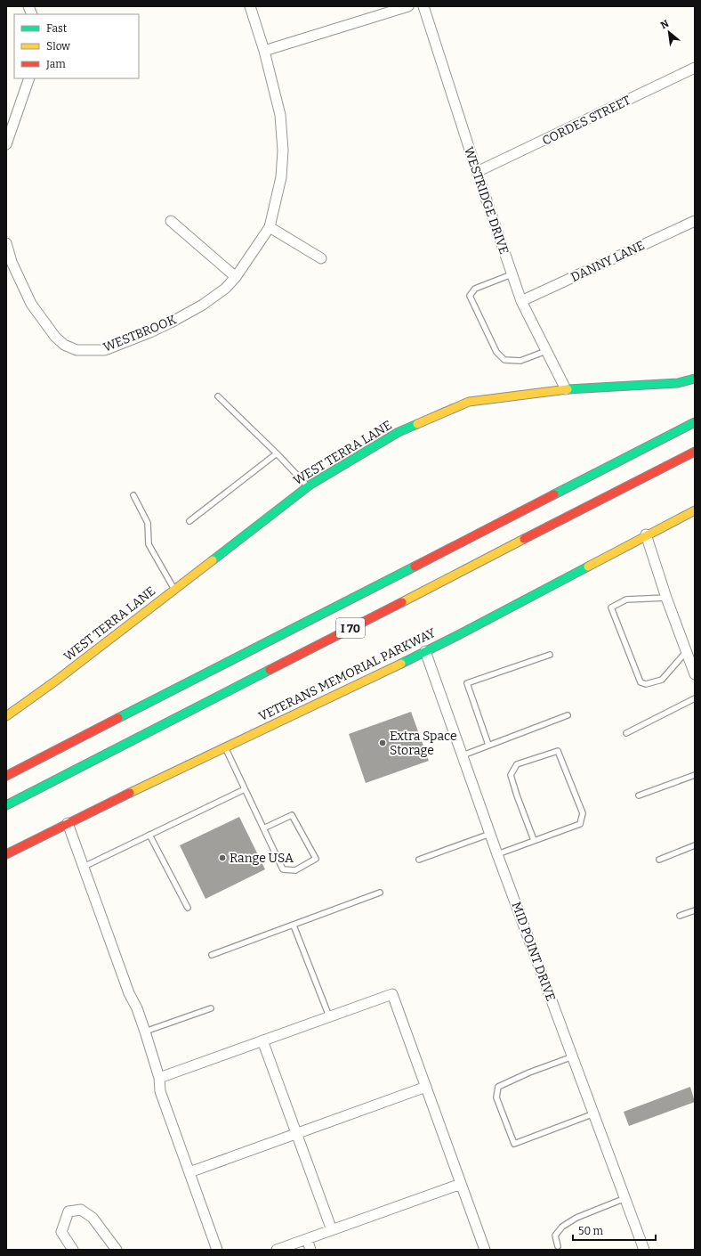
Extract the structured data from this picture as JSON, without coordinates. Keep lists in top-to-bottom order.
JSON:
{
  "streets": {
    "main road": ["WEST TERRA LANE", "I 70", "VETERANS MEMORIAL PARKWAY"],
    "street": [
      "CORDES STREET",
      "WESTRIDGE DRIVE",
      "DANNY LANE",
      "WESTBROOK",
      "MID POINT DRIVE"
    ]
  },
  "crossings": [
    ["CORDES STREET", "WESTRIDGE DRIVE"],
    ["WESTRIDGE DRIVE", "DANNY LANE"],
    ["WESTRIDGE DRIVE", "WEST TERRA LANE"],
    ["VETERANS MEMORIAL PARKWAY", "MID POINT DRIVE"]
  ],
  "places": ["Extra Space Storage", "Range USA"],
  "legend": ["Fast", "Slow", "Jam"],
  "scale_bar": "50 m",
  "north": "top left"
}
